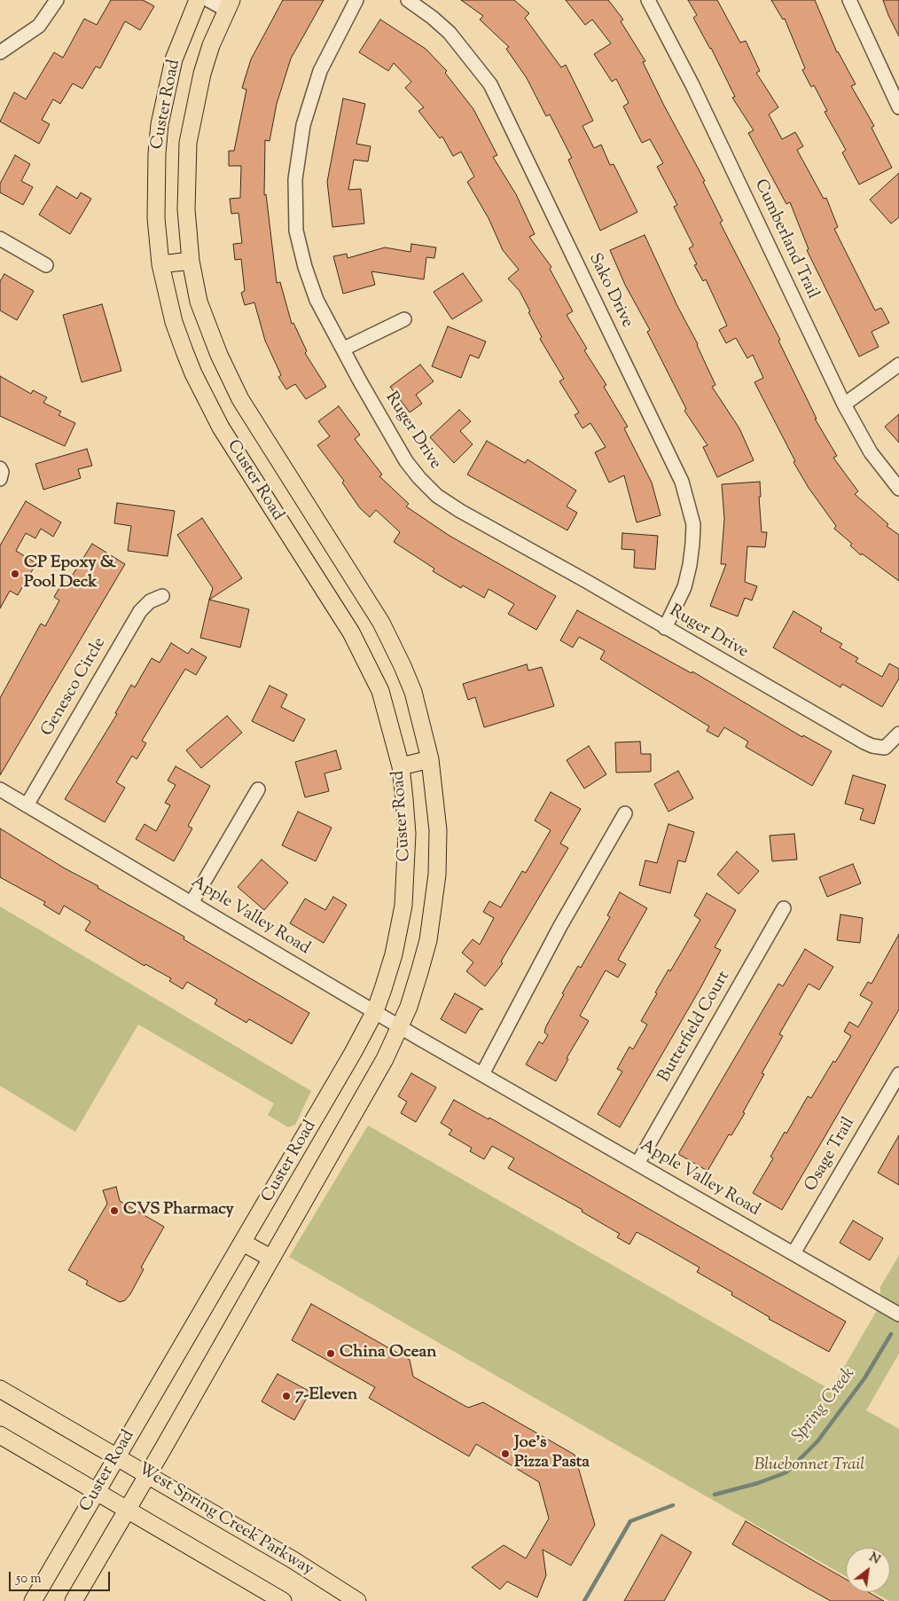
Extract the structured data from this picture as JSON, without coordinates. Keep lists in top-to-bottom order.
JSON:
{
  "streets": {
    "main road": ["Custer Road", "West Spring Creek Parkway"],
    "street": [
      "Cumberland Trail",
      "Sako Drive",
      "Ruger Drive",
      "Genesco Circle",
      "Apple Valley Road",
      "Butterfield Court",
      "Osage Trail"
    ]
  },
  "crossings": [
    ["Custer Road", "Apple Valley Road"],
    ["Custer Road", "West Spring Creek Parkway"],
    ["Sako Drive", "Ruger Drive"],
    ["Genesco Circle", "Apple Valley Road"],
    ["Apple Valley Road", "Butterfield Court"],
    ["Apple Valley Road", "Osage Trail"]
  ],
  "water": ["Spring Creek"],
  "parks": ["Bluebonnet Trail"],
  "places": [
    "CP Epoxy & Pool Deck",
    "CVS Pharmacy",
    "China Ocean",
    "7-Eleven",
    "Joe's Pizza Pasta"
  ],
  "scale_bar": "50 m",
  "north": "top right"
}
